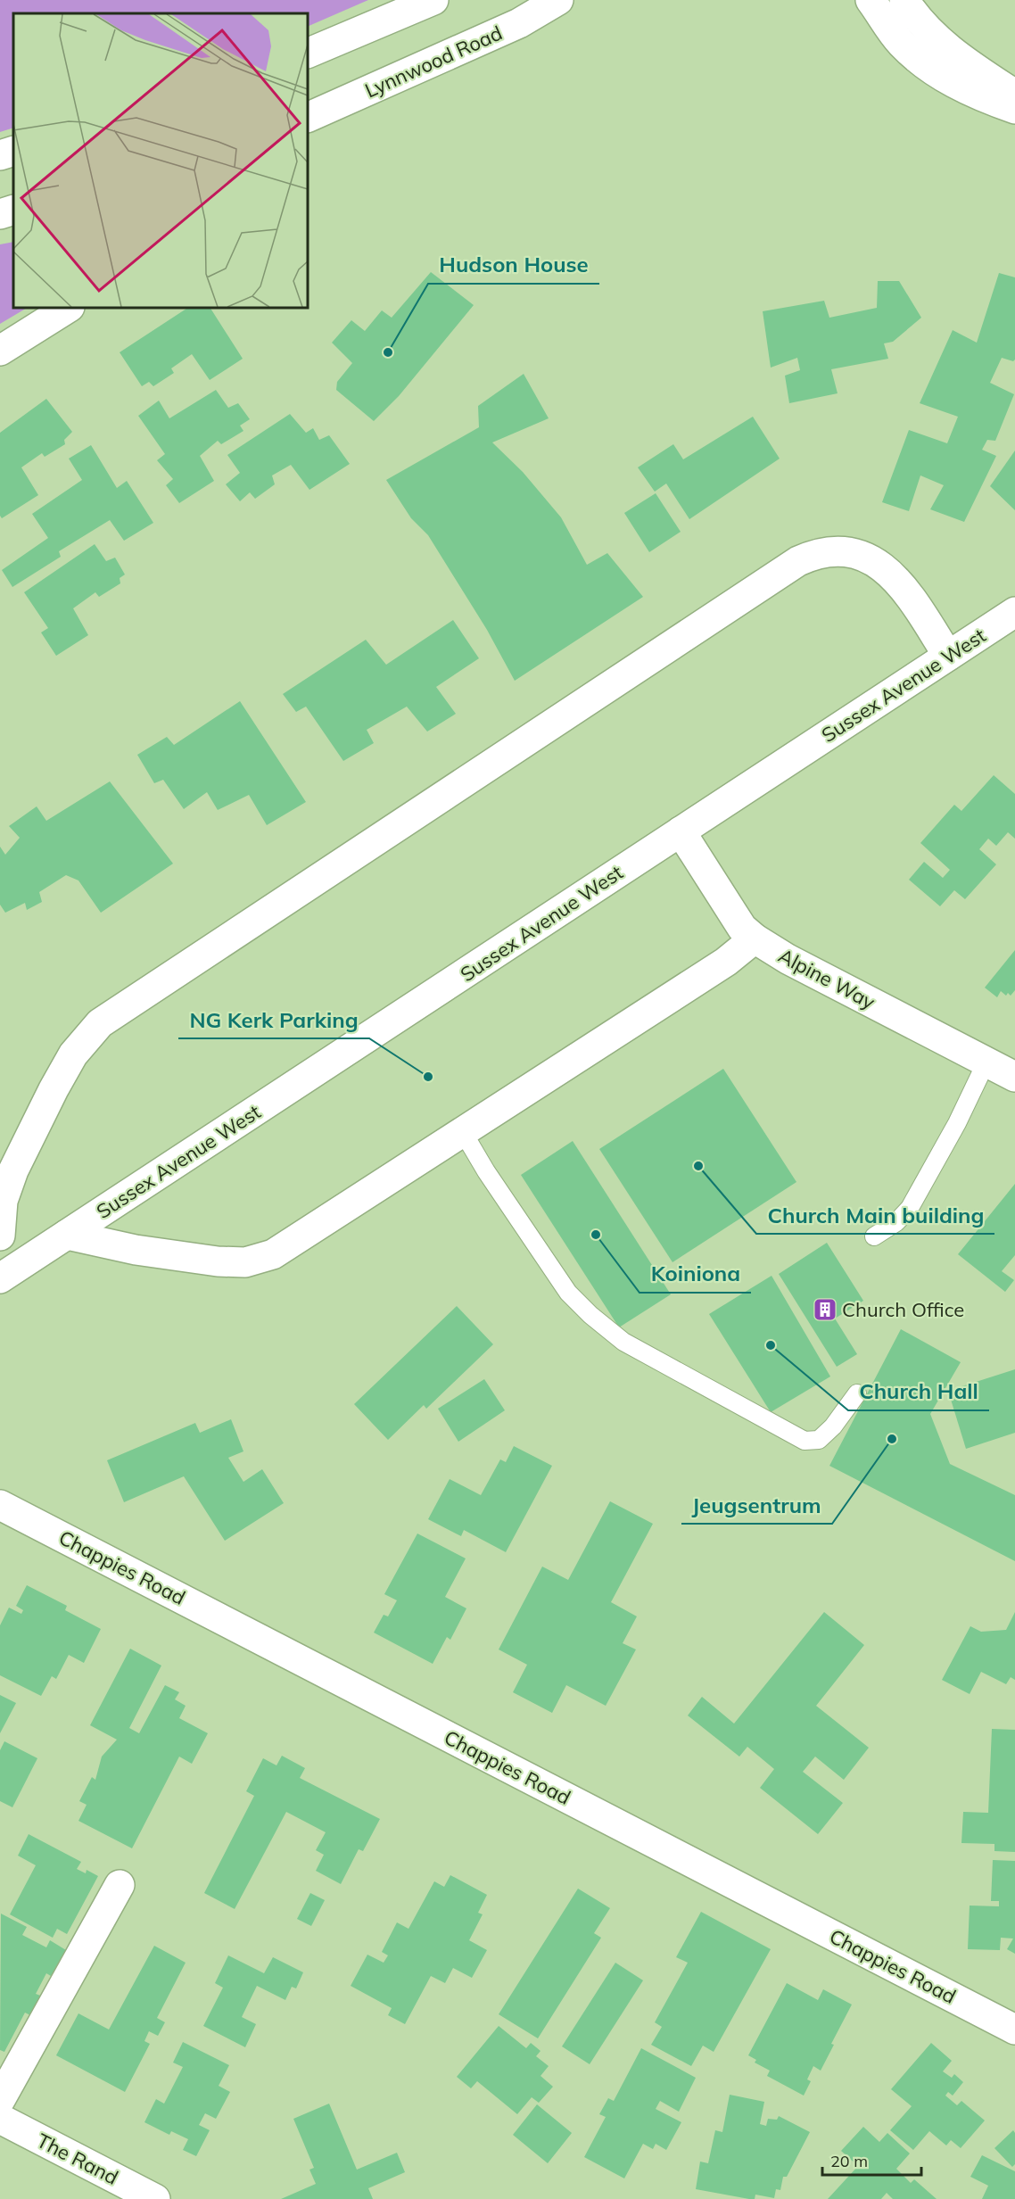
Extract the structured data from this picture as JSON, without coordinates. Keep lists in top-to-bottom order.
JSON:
{
  "streets": {
    "street": [
      "Lynnwood Road",
      "Sussex Avenue West",
      "Alpine Way",
      "Chappies Road",
      "The Rand"
    ]
  },
  "crossings": [
    ["Sussex Avenue West", "Alpine Way"]
  ],
  "places": {
    "other": [
      "Hudson House",
      "NG Kerk Parking",
      "Church Main building",
      "Koiniona",
      "Church Hall",
      "Jeugsentrum"
    ],
    "building": ["Church Office"]
  },
  "scale_bar": "20 m"
}
